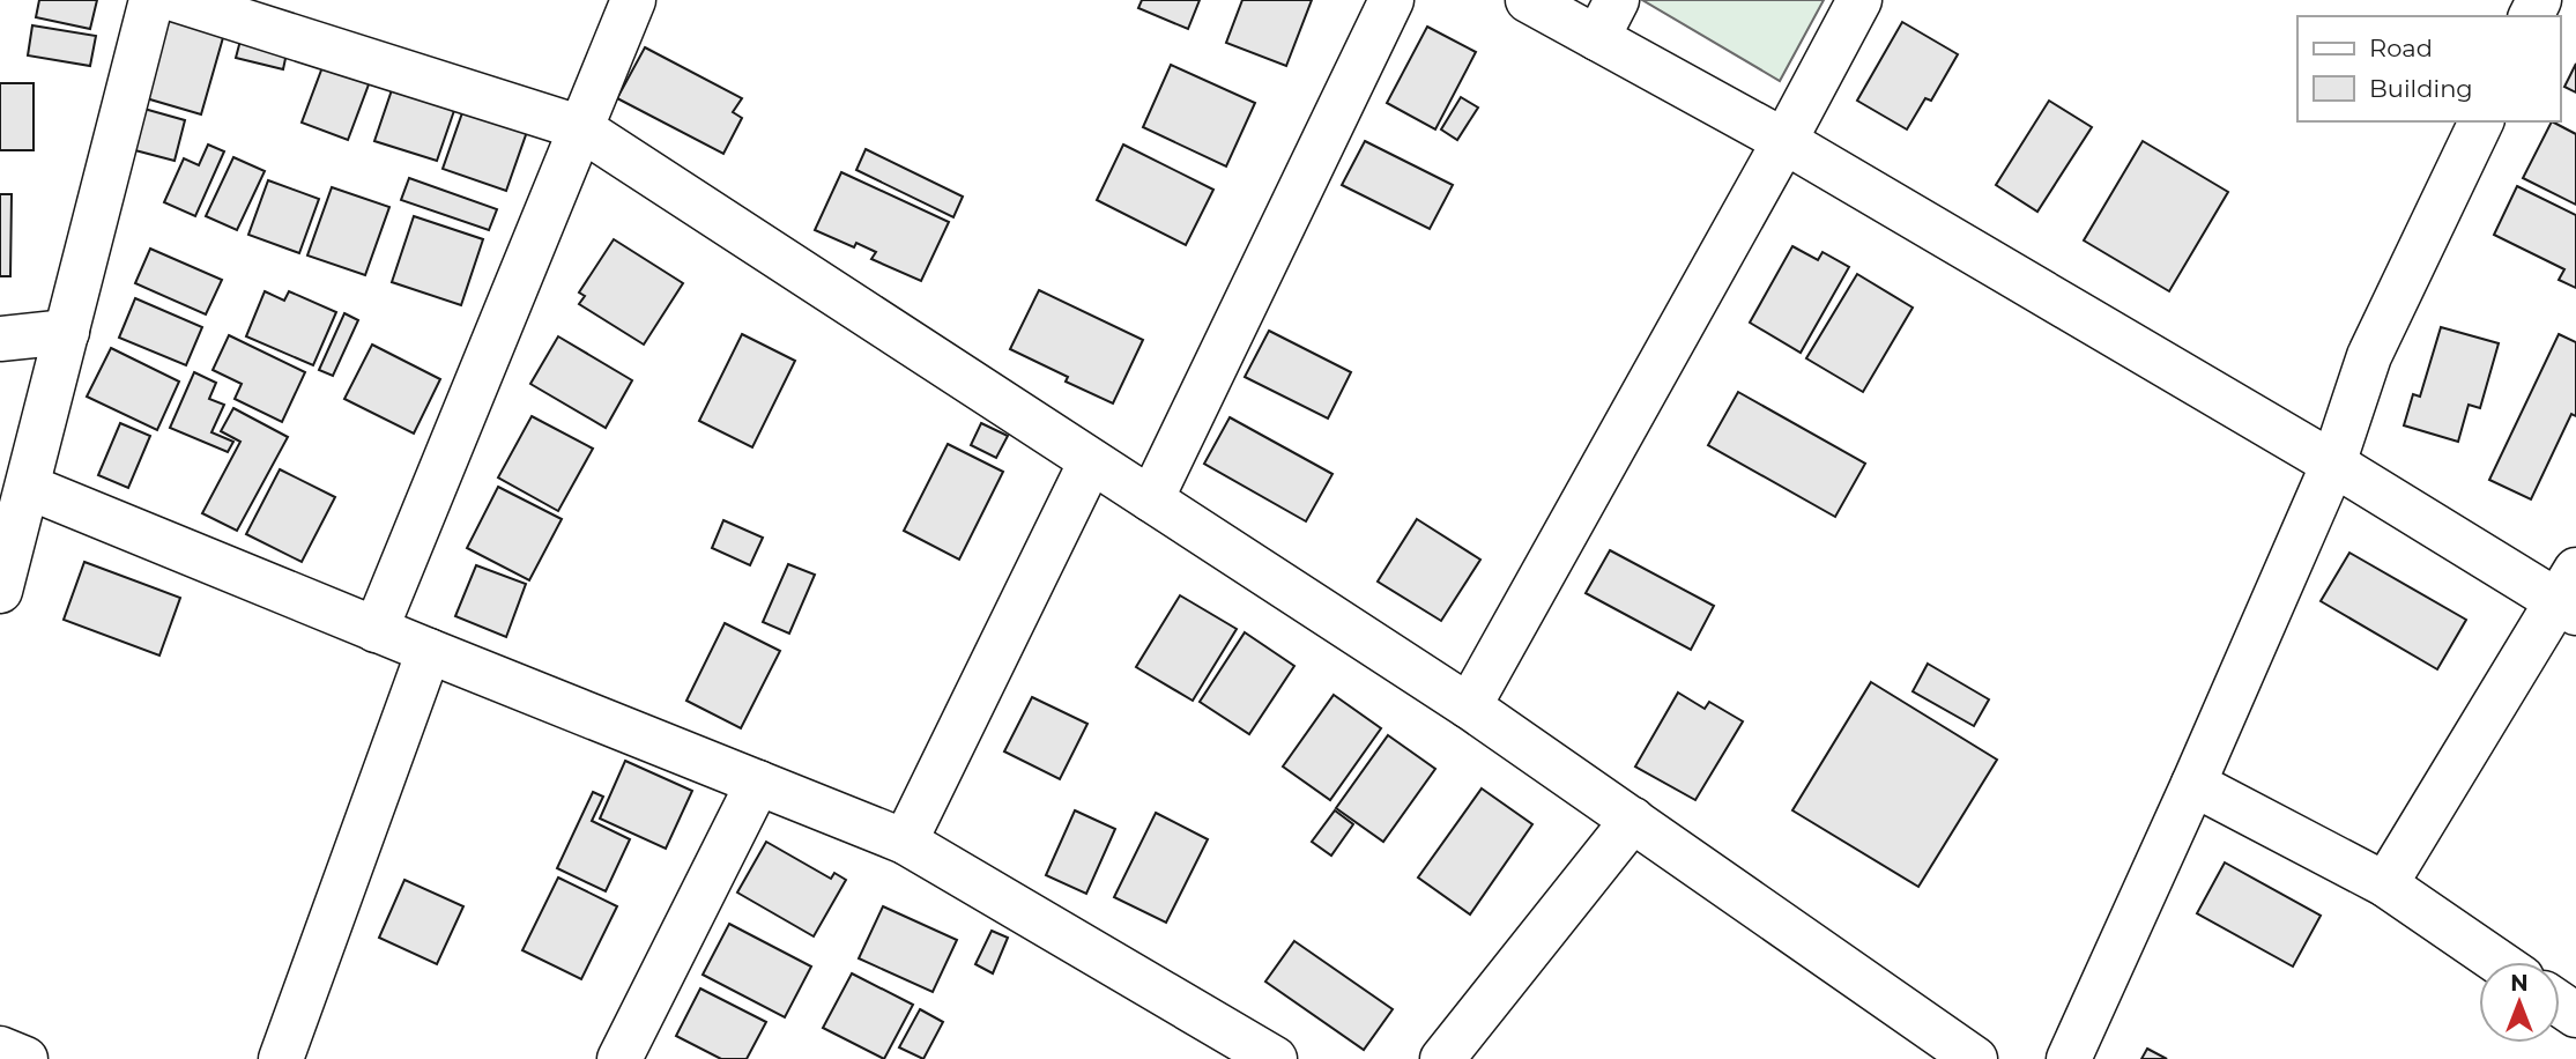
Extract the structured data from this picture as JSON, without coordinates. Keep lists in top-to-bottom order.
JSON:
{
  "legend": ["Road", "Building"],
  "north": "top"
}
